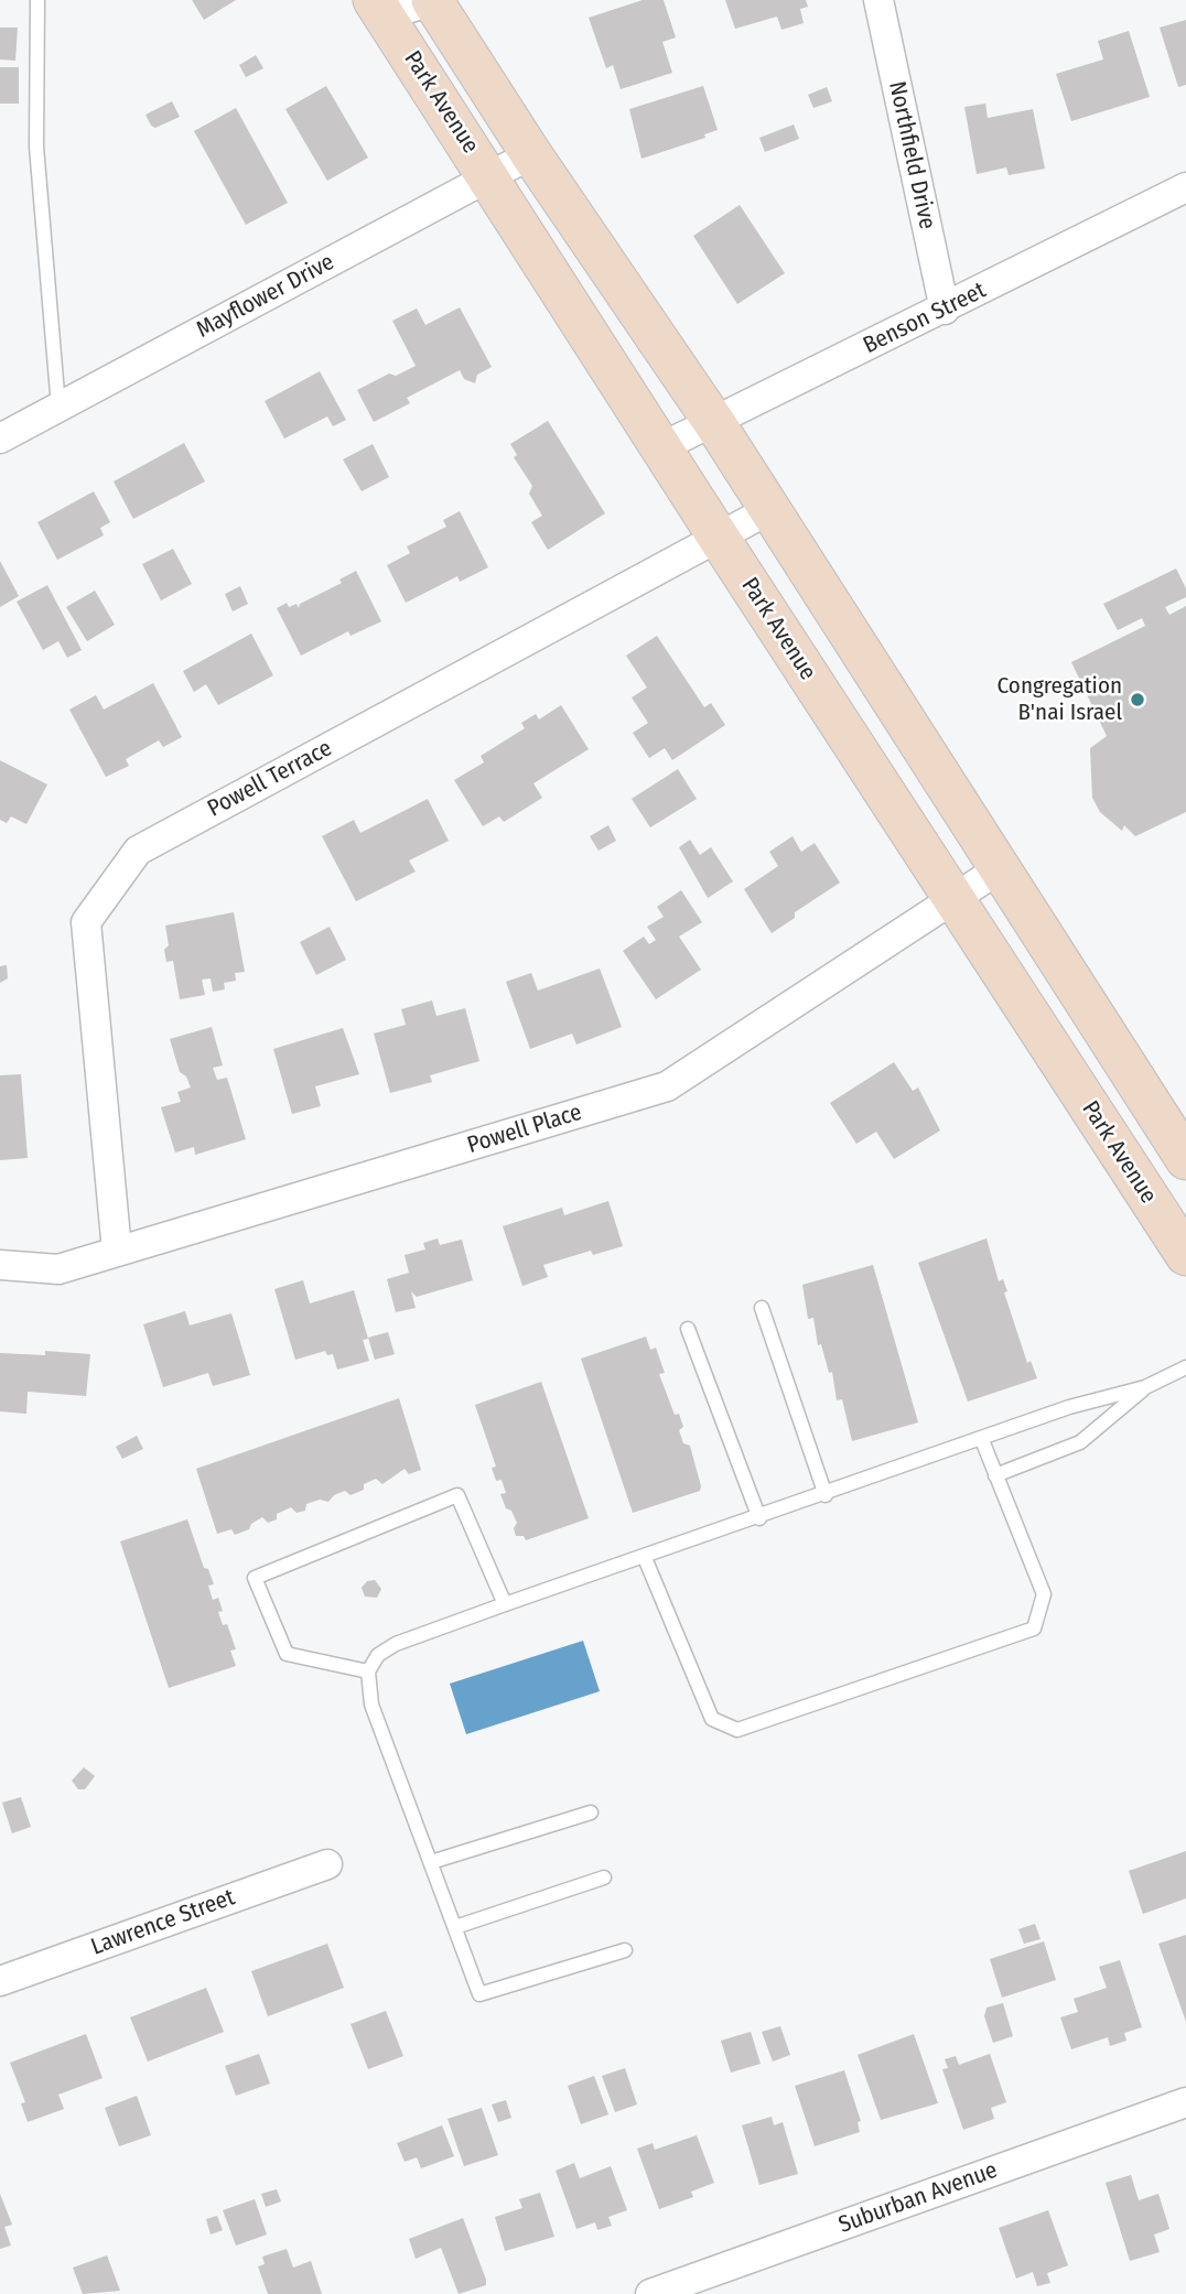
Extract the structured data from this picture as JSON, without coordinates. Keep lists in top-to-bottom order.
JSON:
{
  "streets": {
    "main road": ["Park Avenue"],
    "street": [
      "Northfield Drive",
      "Mayflower Drive",
      "Benson Street",
      "Powell Terrace",
      "Powell Place",
      "Lawrence Street",
      "Suburban Avenue"
    ]
  },
  "crossings": [
    ["Park Avenue", "Mayflower Drive"],
    ["Park Avenue", "Benson Street"],
    ["Park Avenue", "Powell Terrace"],
    ["Park Avenue", "Powell Place"],
    ["Northfield Drive", "Benson Street"],
    ["Powell Terrace", "Powell Place"]
  ],
  "places": ["Congregation B'nai Israel"]
}
